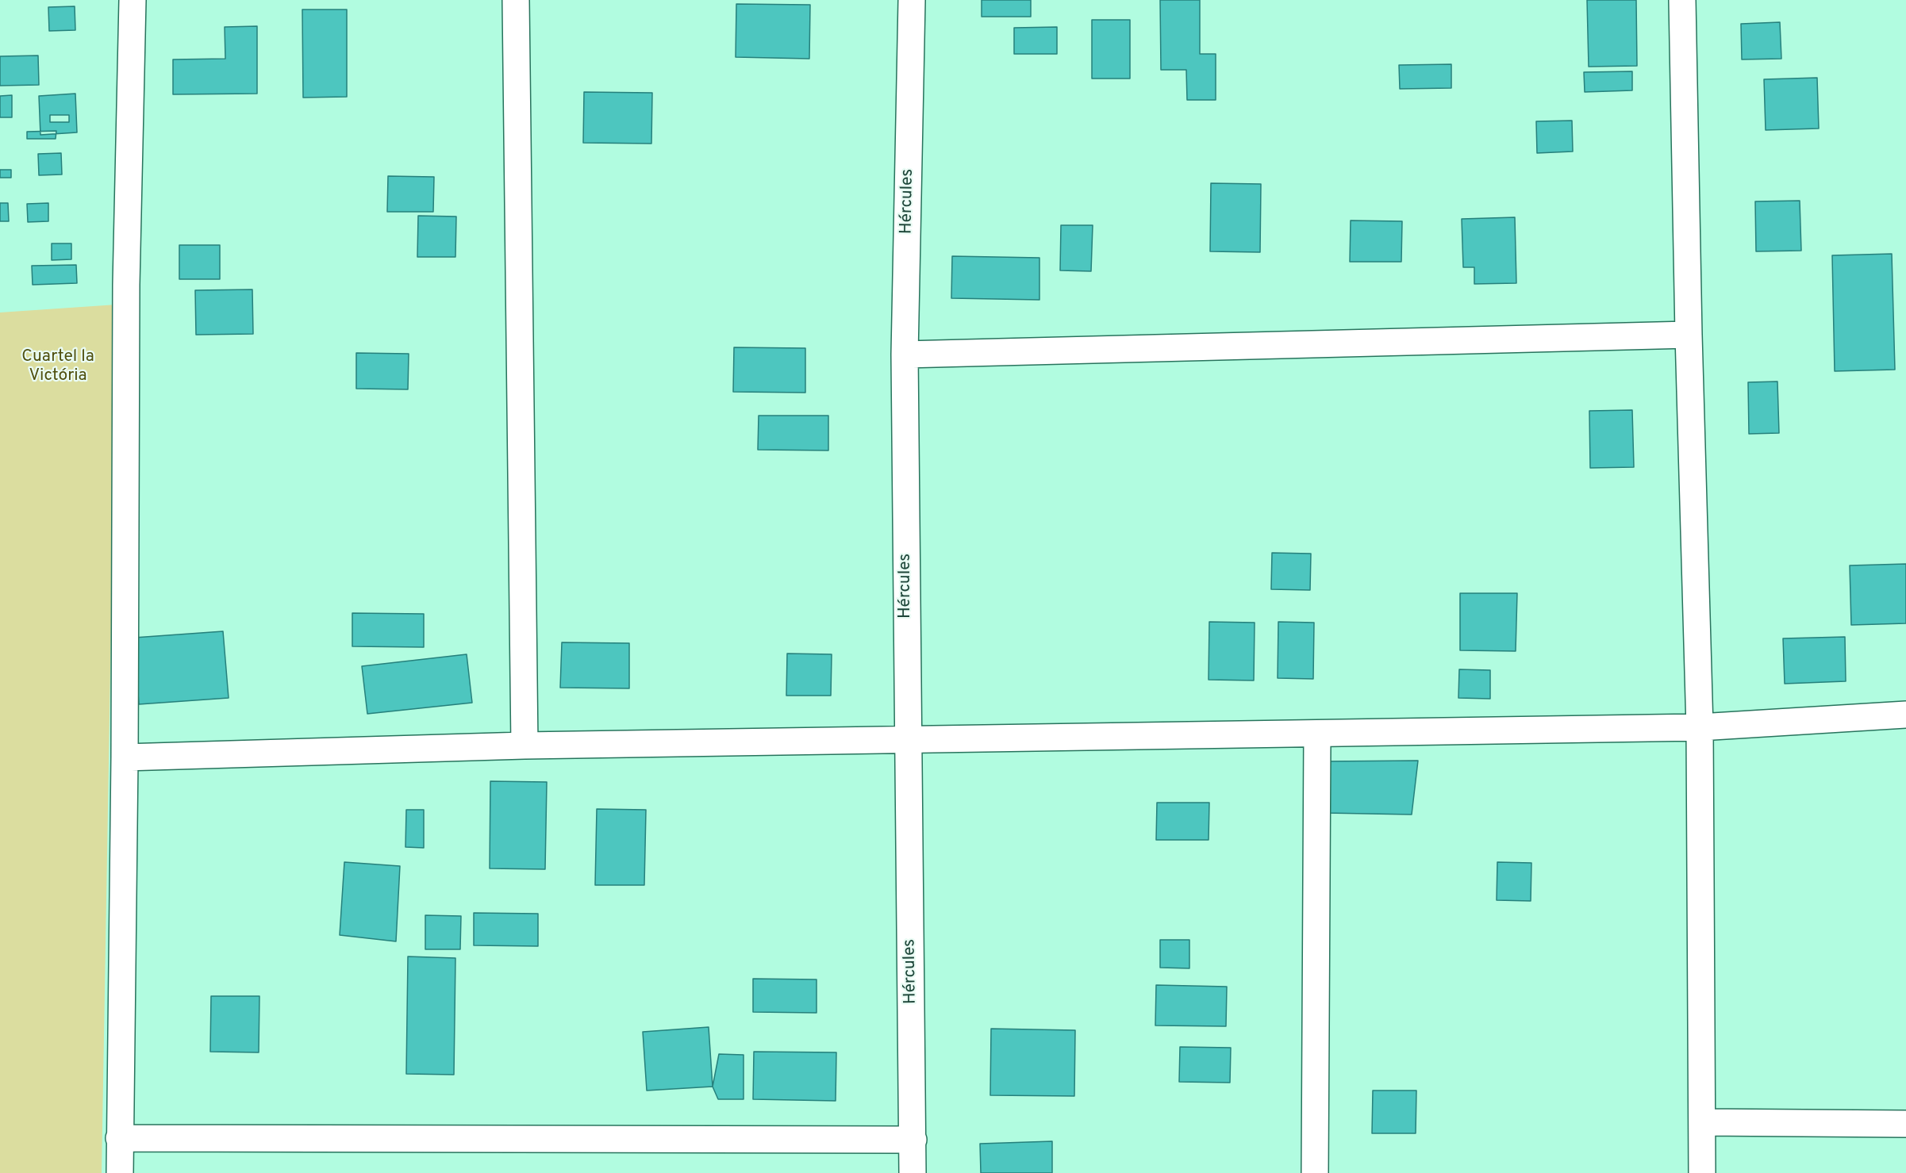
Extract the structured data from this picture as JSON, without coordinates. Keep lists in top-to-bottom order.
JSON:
{
  "streets": {
    "street": ["Hércules"]
  },
  "parks": ["Cuartel la Victória"]
}
